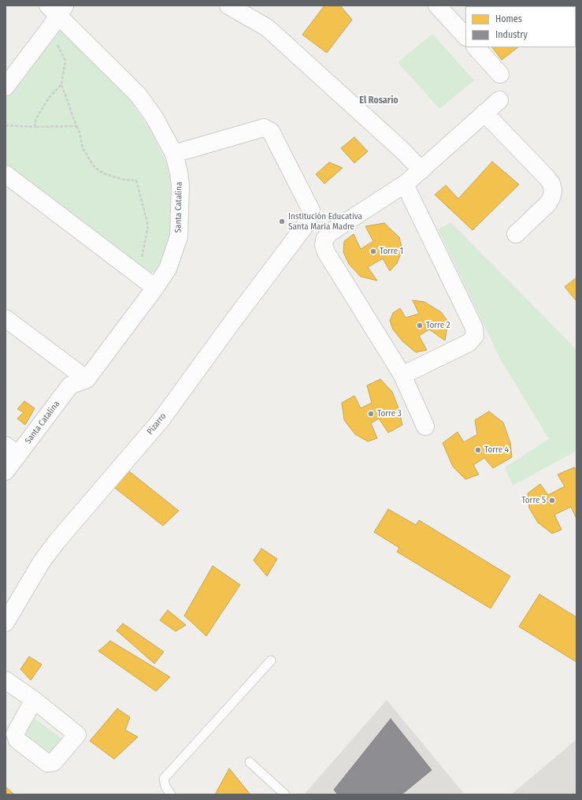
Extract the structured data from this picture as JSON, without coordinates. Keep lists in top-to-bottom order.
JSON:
{
  "streets": {
    "street": ["Santa Catalina", "Pizarro"]
  },
  "crossings": [
    ["Santa Catalina", "Pizarro"]
  ],
  "districts": ["El Rosario"],
  "places": [
    "Institución Educativa Santa Maria Madre",
    "Torre 1",
    "Torre 2",
    "Torre 3",
    "Torre 4",
    "Torre 5"
  ],
  "legend": ["Homes", "Industry"]
}
